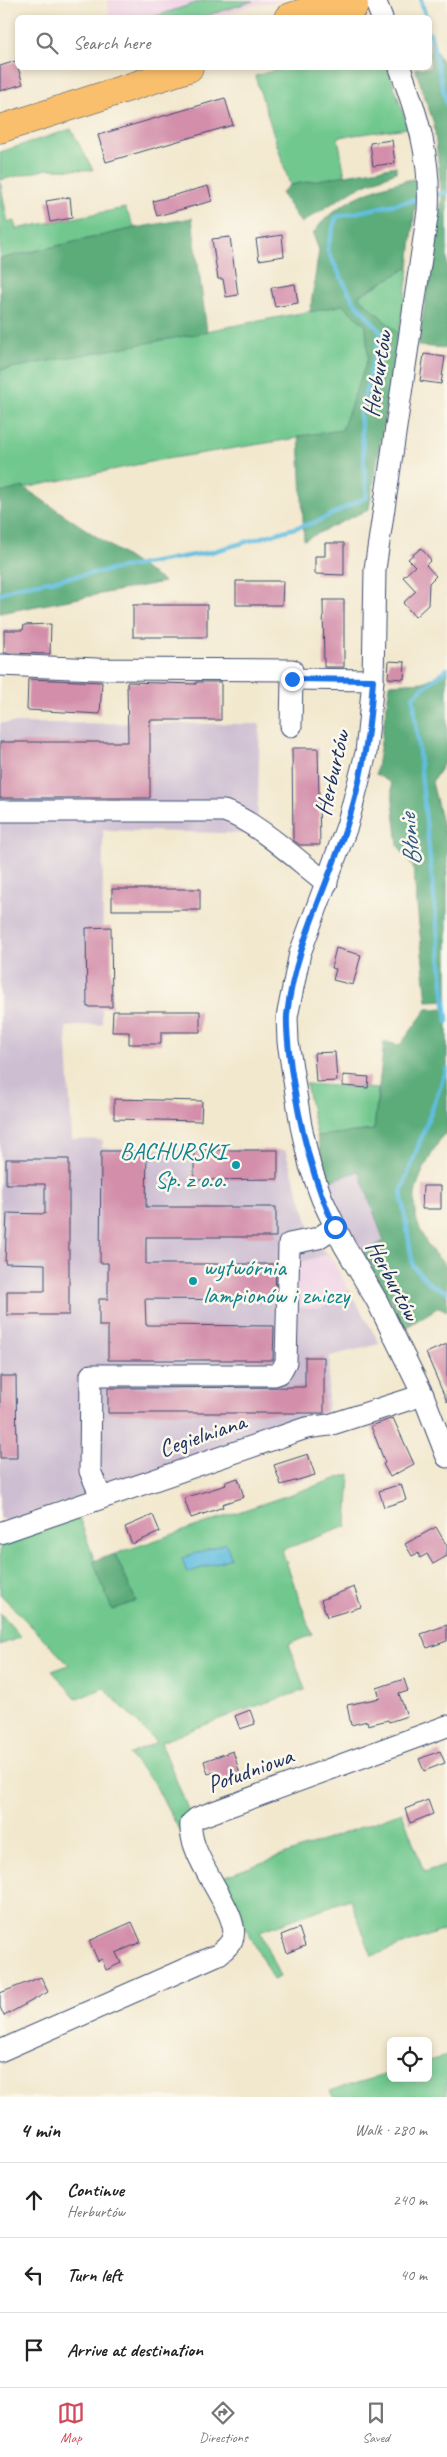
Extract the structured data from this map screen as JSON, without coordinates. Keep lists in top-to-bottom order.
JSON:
{
  "streets": {
    "street": ["Herburtów", "Cegielniana", "Południowa"]
  },
  "crossings": [
    ["Herburtów", "Cegielniana"]
  ],
  "water": ["Błonie"],
  "places": ["BACHURSKI Sp. z o.o.", "wytwórnia lampionów i zniczy"],
  "page": {
    "search": "Search here",
    "heading": ["4 min", "Walk · 280 m"],
    "list": [
      ["Continue", "Herburtów", "240 m"],
      ["Turn left", "40 m"],
      "Arrive at destination"
    ],
    "nav": ["Map", "Directions", "Saved"]
  }
}
